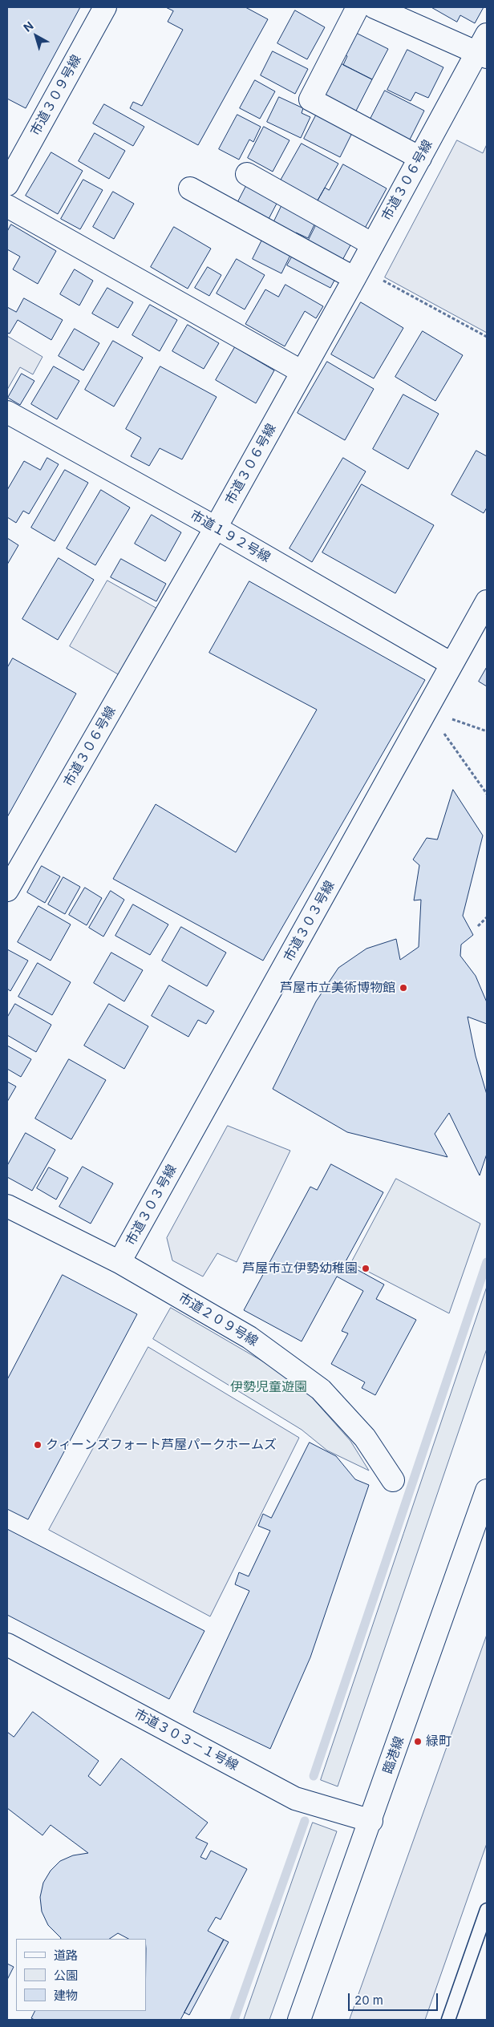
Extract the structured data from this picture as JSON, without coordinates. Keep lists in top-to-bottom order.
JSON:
{
  "streets": {
    "street": [
      "市道３０９号線",
      "市道３０６号線",
      "市道１９２号線",
      "市道３０３号線",
      "市道２０９号線",
      "市道３０３－１号線",
      "臨港線"
    ]
  },
  "crossings": [
    ["市道３０６号線", "市道１９２号線"],
    ["市道１９２号線", "市道３０３号線"],
    ["市道３０３号線", "市道２０９号線"],
    ["市道３０３－１号線", "臨港線"]
  ],
  "parks": ["伊勢児童遊園"],
  "places": [
    "芦屋市立美術博物館",
    "芦屋市立伊勢幼稚園",
    "クィーンズフォート芦屋パークホームズ",
    "緑町"
  ],
  "legend": ["道路", "公園", "建物"],
  "scale_bar": "20 m",
  "north": "top left"
}
